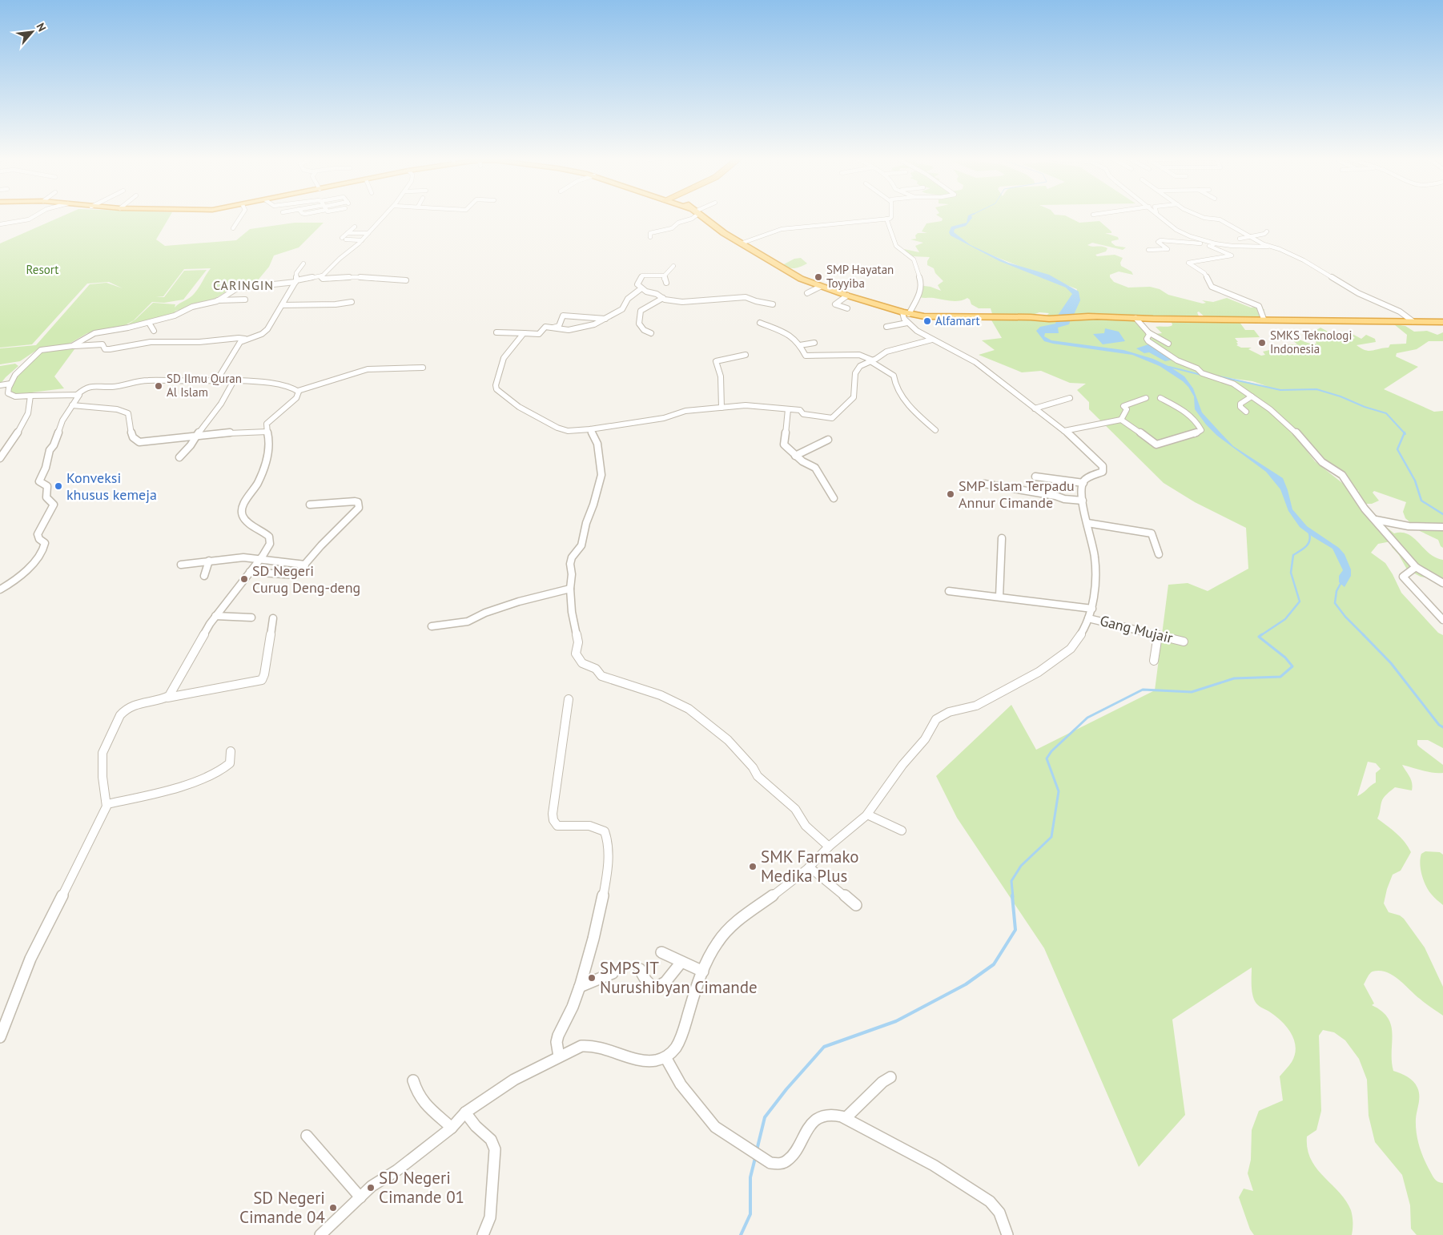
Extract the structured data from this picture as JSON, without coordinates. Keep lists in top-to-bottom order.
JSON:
{
  "streets": {
    "street": ["Gang Mujair"]
  },
  "districts": ["CARINGIN"],
  "parks": ["Resort"],
  "places": [
    "SMP Hayatan Toyyiba",
    "Alfamart",
    "SMKS Teknologi Indonesia",
    "SD Ilmu Quran Al Islam",
    "Konveksi khusus kemeja",
    "SMP Islam Terpadu Annur Cimande",
    "SD Negeri Curug Deng-deng",
    "SMK Farmako Medika Plus",
    "SMPS IT Nurushibyan Cimande",
    "SD Negeri Cimande 01",
    "SD Negeri Cimande 04"
  ],
  "north": "top right"
}
